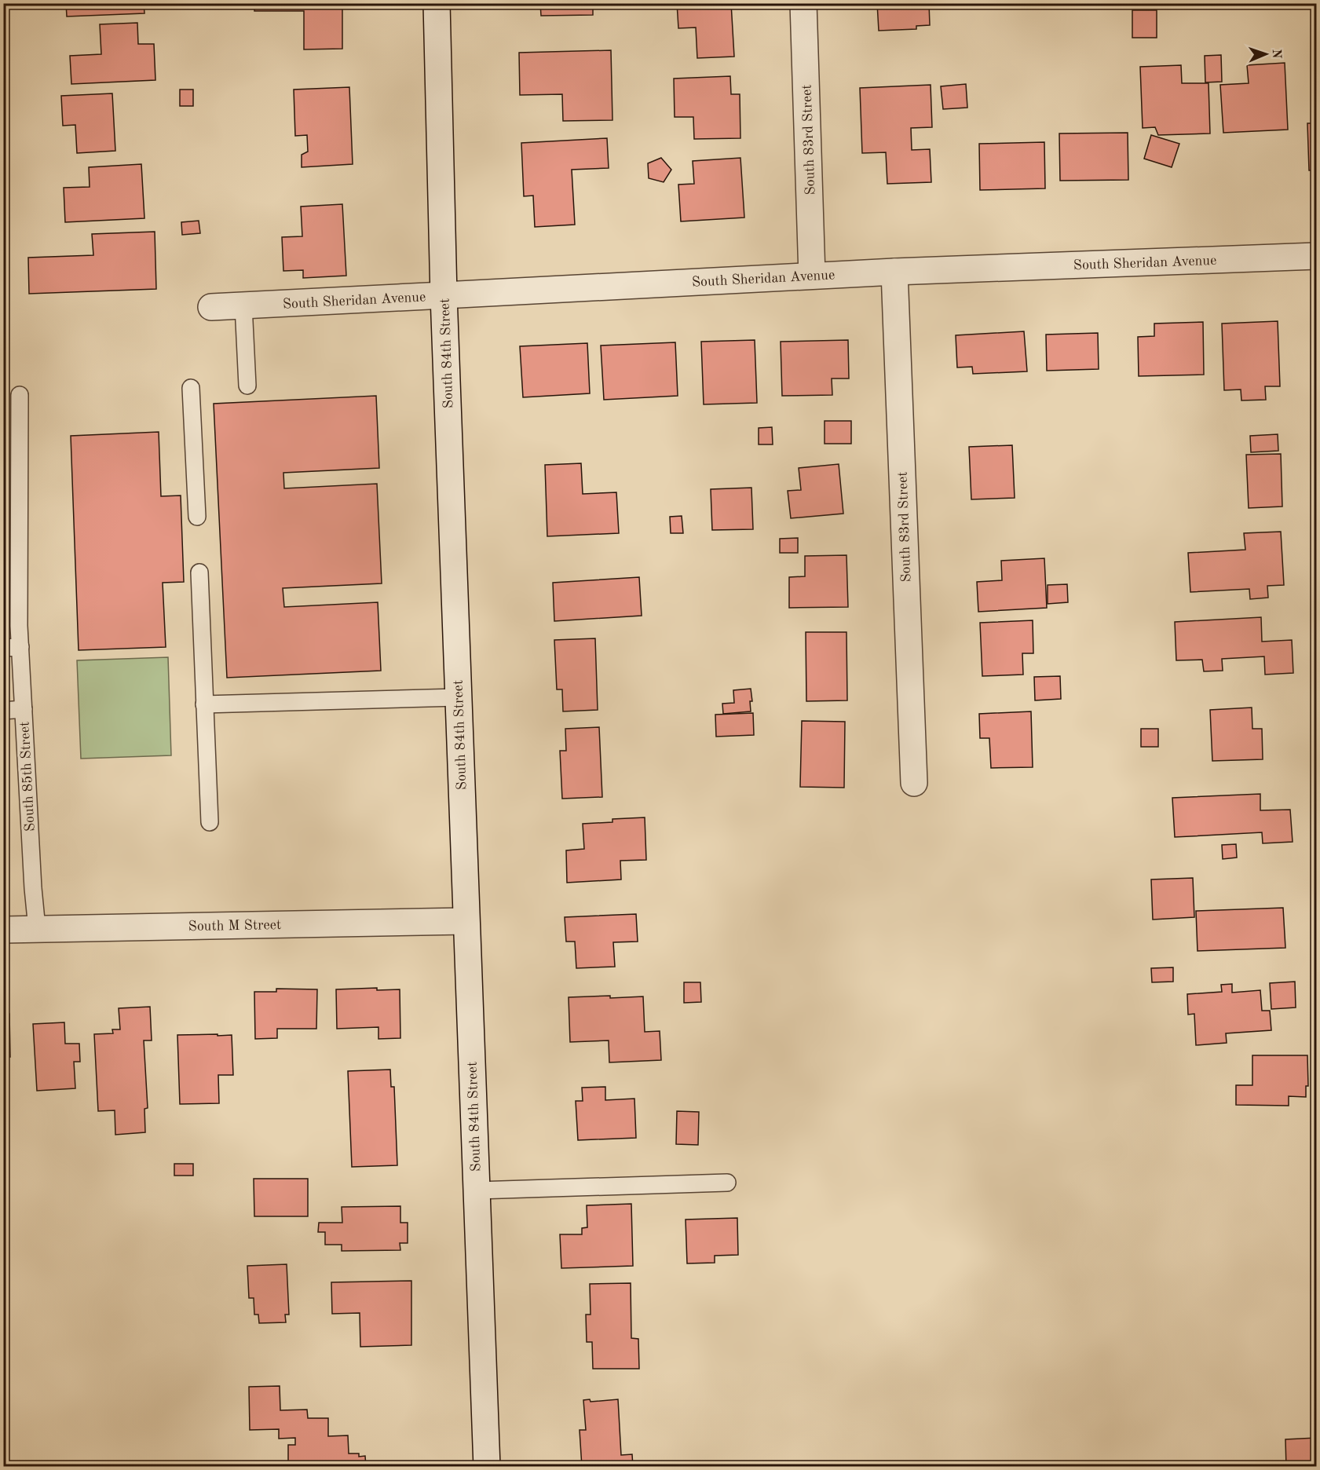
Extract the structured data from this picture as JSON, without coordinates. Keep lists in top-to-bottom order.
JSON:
{
  "streets": {
    "street": [
      "South 83rd Street",
      "South Sheridan Avenue",
      "South 84th Street",
      "South M Street"
    ],
    "lane": ["South 85th Street"]
  },
  "crossings": [
    ["South 83rd Street", "South Sheridan Avenue"],
    ["South Sheridan Avenue", "South 84th Street"],
    ["South 84th Street", "South M Street"],
    ["South 85th Street", "South M Street"]
  ],
  "north": "right"
}
